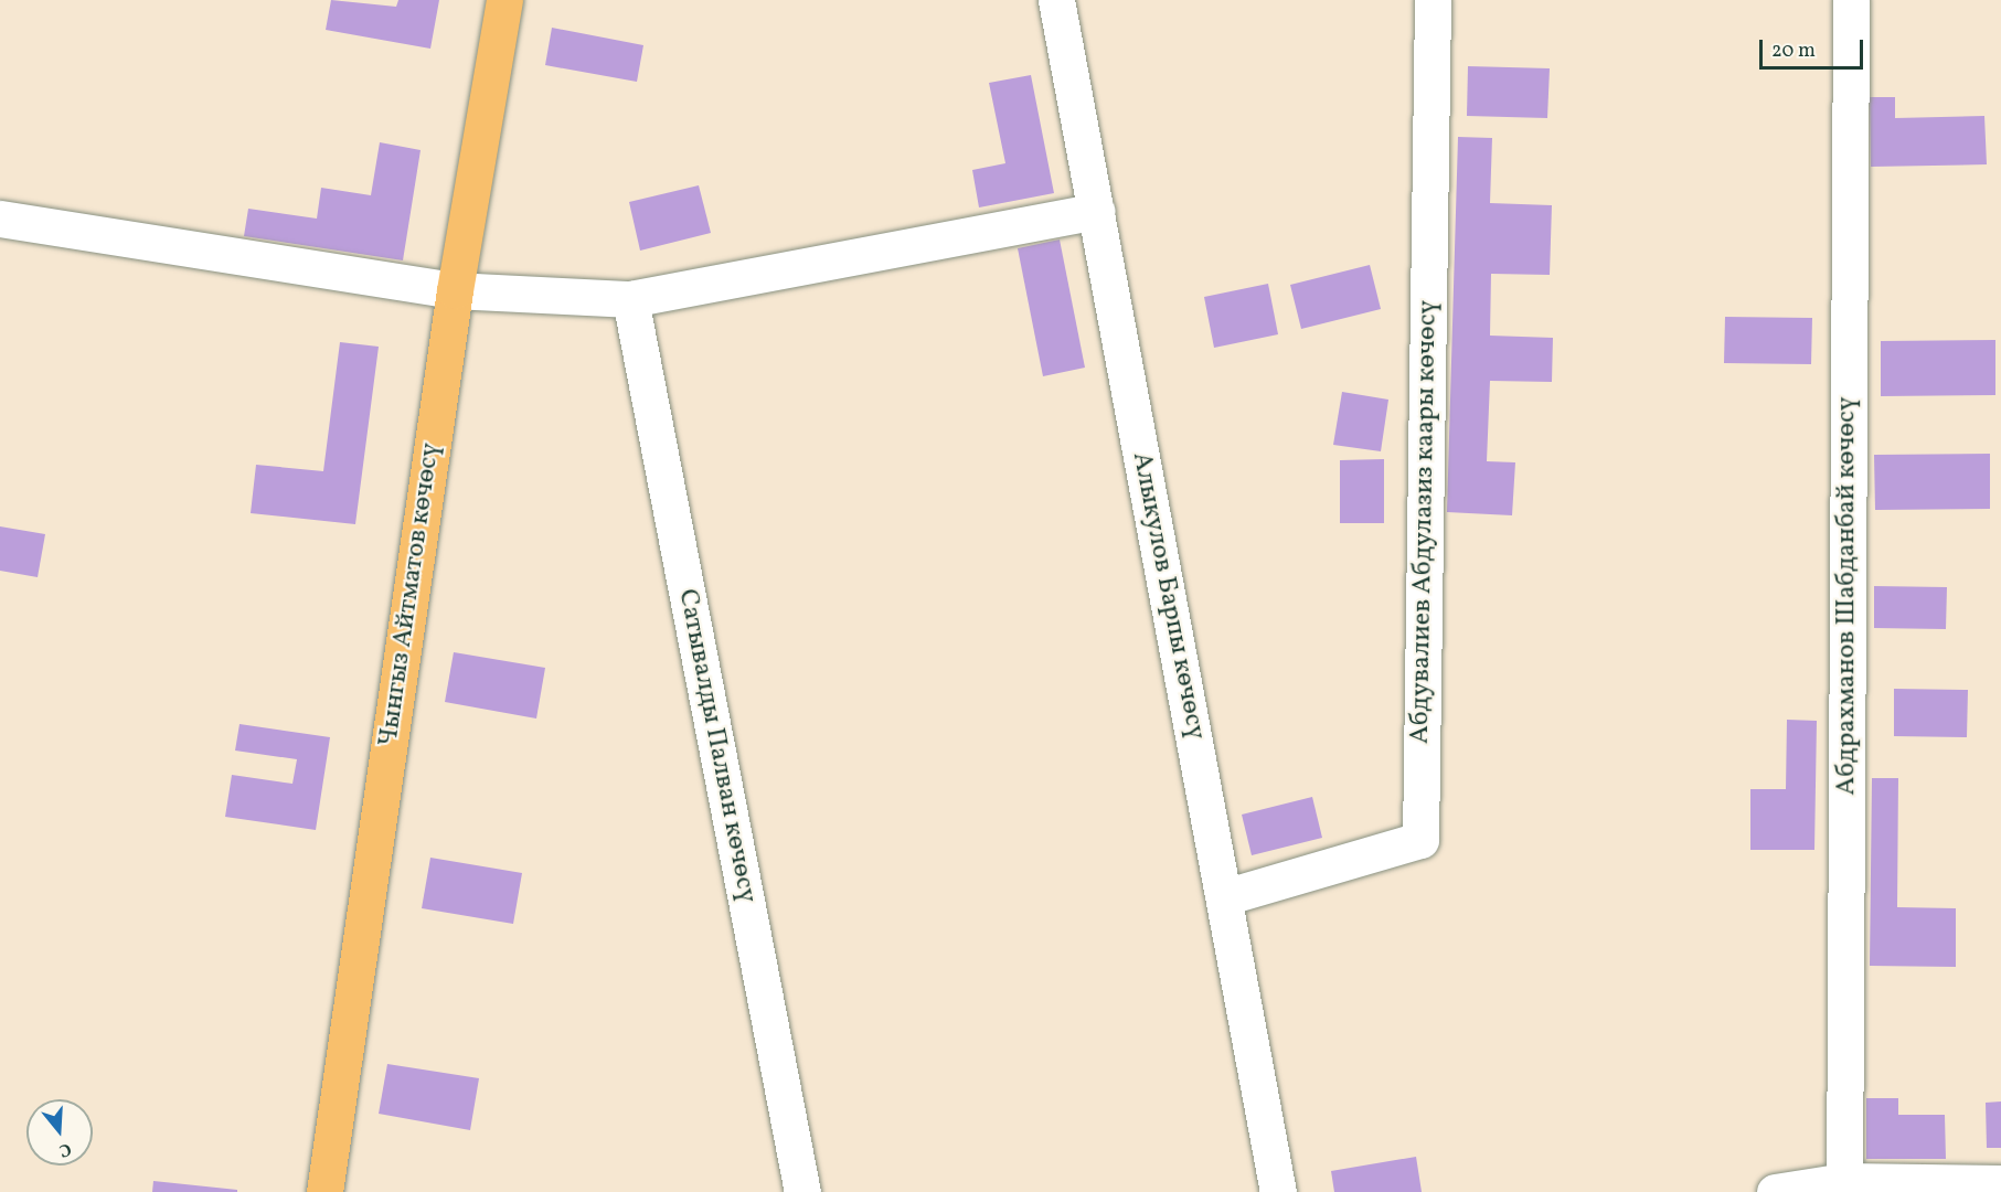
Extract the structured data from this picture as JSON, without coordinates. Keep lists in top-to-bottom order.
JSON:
{
  "streets": {
    "main road": ["Чынгыз Айтматов көчөсү"],
    "street": [
      "Абдувалиев Абдулазиз каары көчөсү",
      "Алыкулов Барпы көчөсү",
      "Абдрахманов Шабданбай көчөсү",
      "Сатывалды Палван көчөсү"
    ]
  },
  "crossings": [
    ["Абдувалиев Абдулазиз каары көчөсү", "Алыкулов Барпы көчөсү"]
  ],
  "scale_bar": "20 m",
  "north": "bottom"
}
